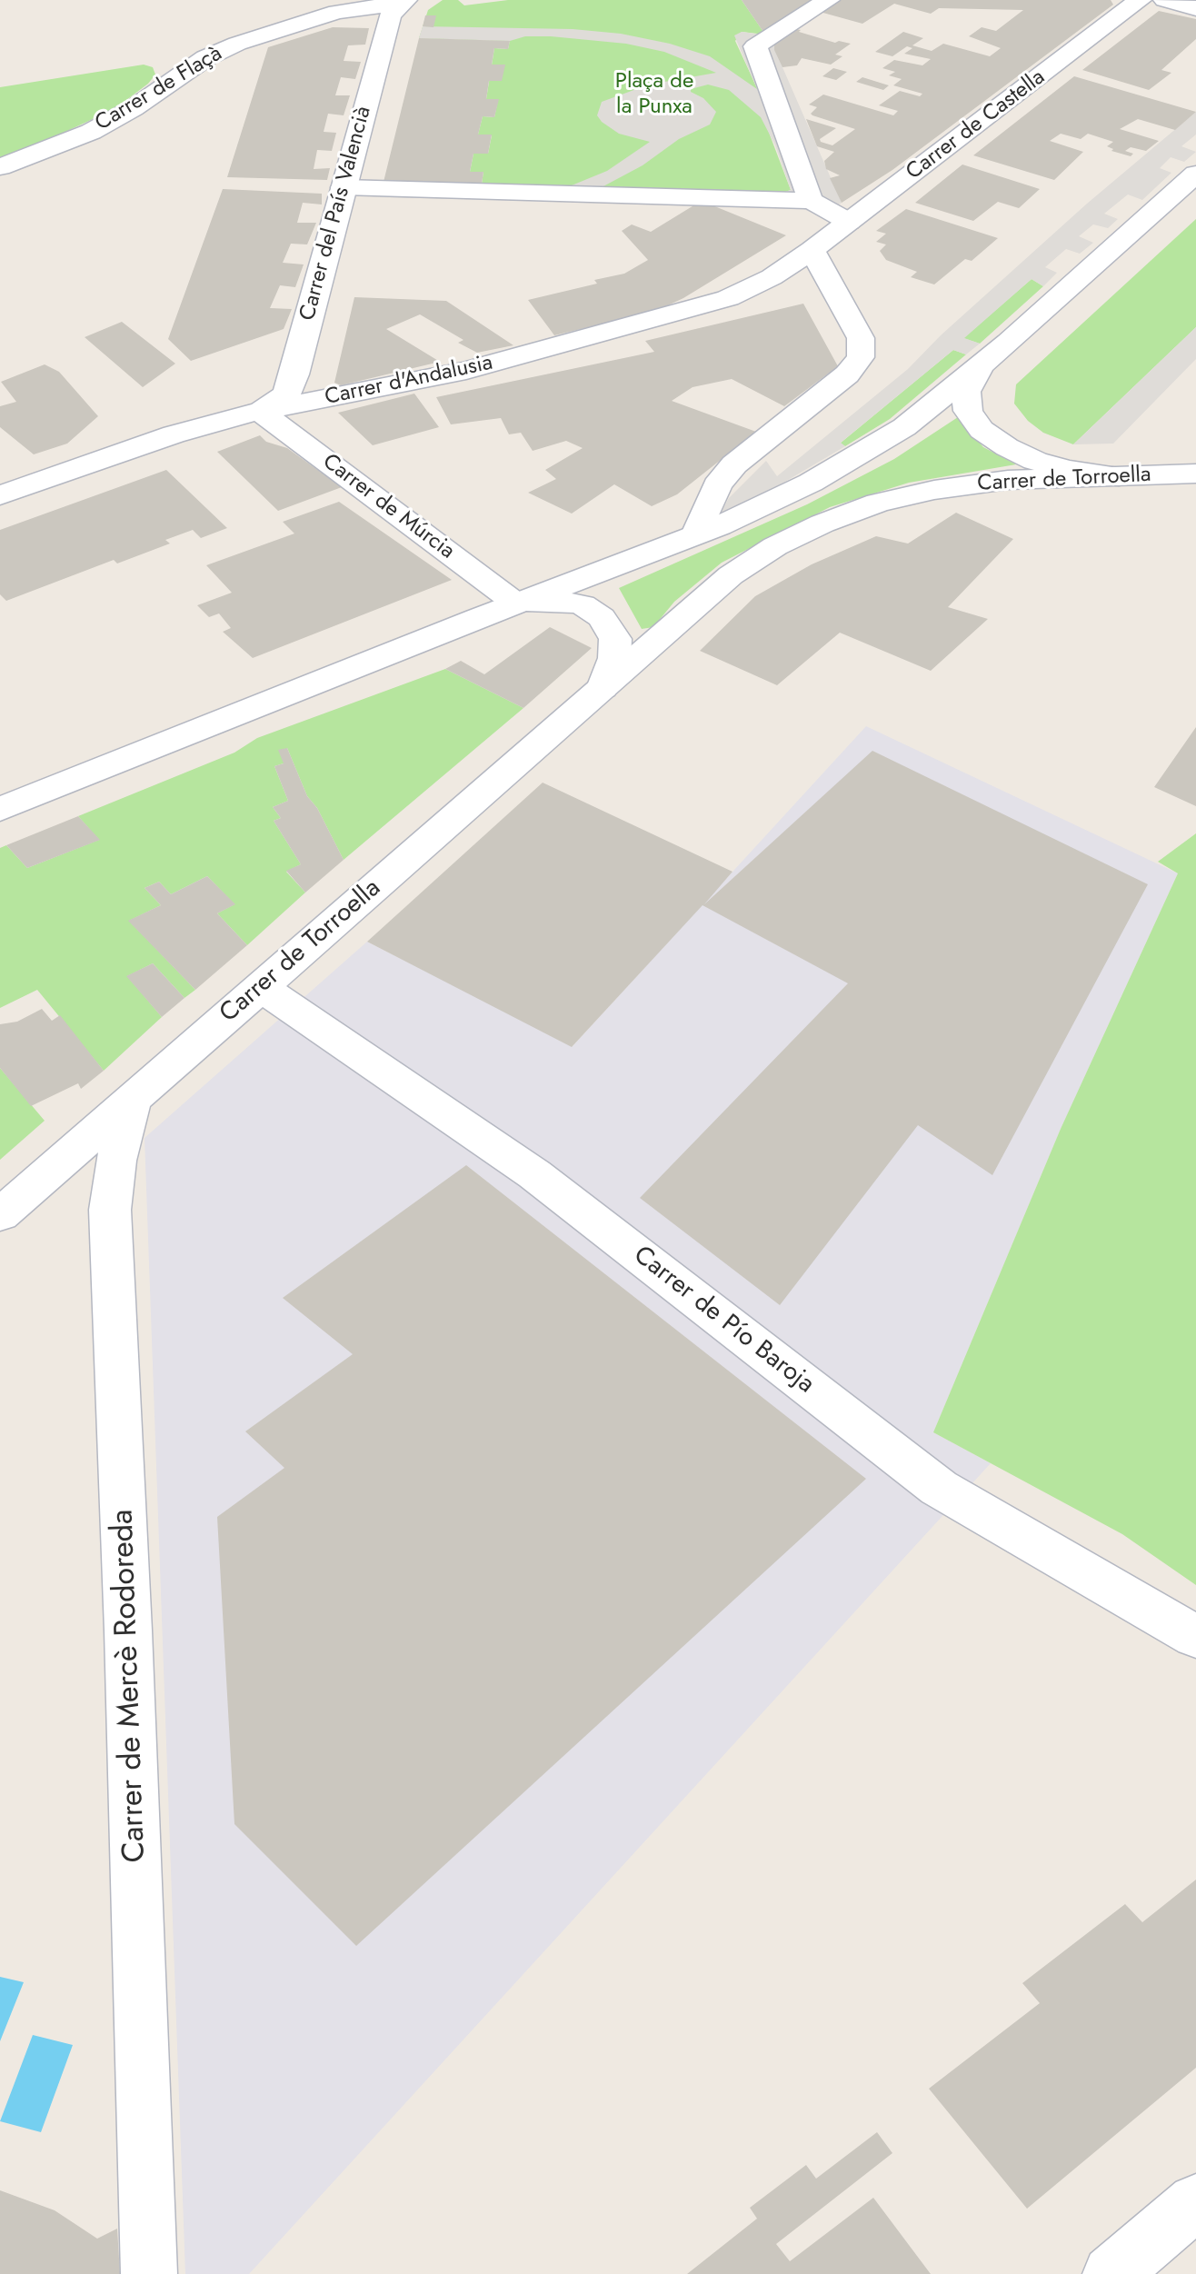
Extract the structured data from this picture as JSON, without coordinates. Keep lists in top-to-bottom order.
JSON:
{
  "streets": {
    "street": [
      "Carrer de Flaçà",
      "Carrer de Castella",
      "Carrer del País Valencià",
      "Carrer d'Andalusia",
      "Carrer de Torroella",
      "Carrer de Múrcia",
      "Carrer de Pío Baroja",
      "Carrer de Mercè Rodoreda"
    ]
  },
  "crossings": [
    ["Carrer de Flaçà", "Carrer del País Valencià"],
    ["Carrer de Castella", "Carrer d'Andalusia"],
    ["Carrer del País Valencià", "Carrer d'Andalusia"],
    ["Carrer del País Valencià", "Carrer de Múrcia"],
    ["Carrer d'Andalusia", "Carrer de Múrcia"],
    ["Carrer de Torroella", "Carrer de Múrcia"],
    ["Carrer de Torroella", "Carrer de Pío Baroja"],
    ["Carrer de Torroella", "Carrer de Mercè Rodoreda"]
  ],
  "parks": ["Plaça de la Punxa"]
}
